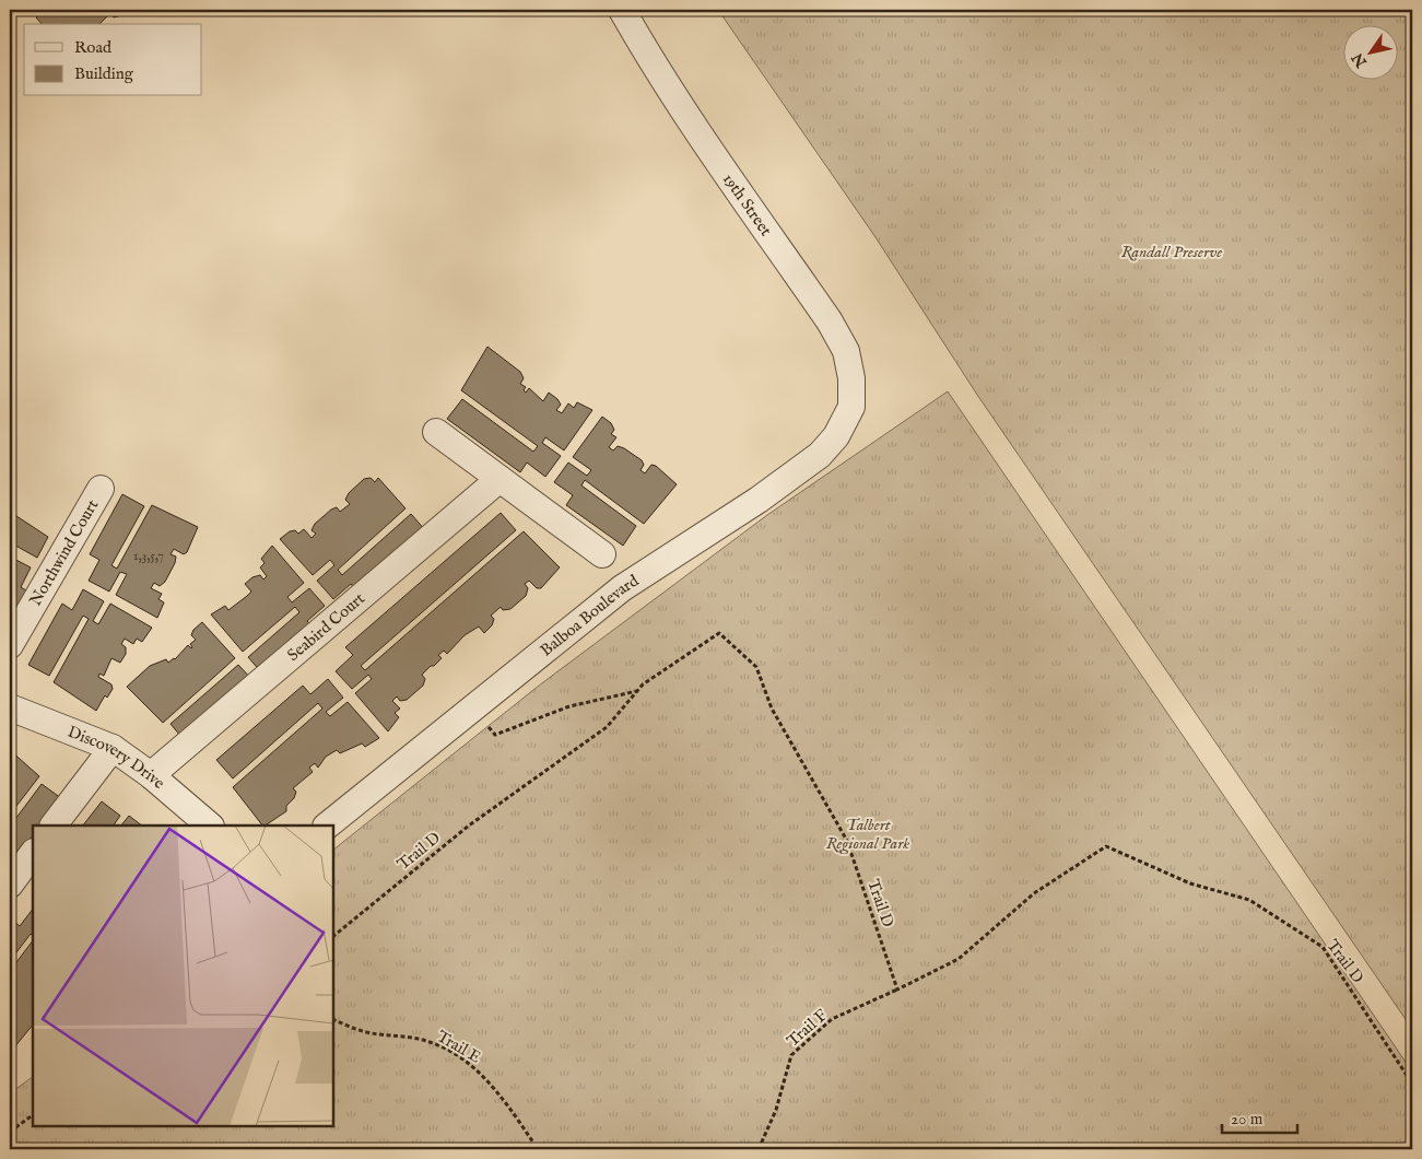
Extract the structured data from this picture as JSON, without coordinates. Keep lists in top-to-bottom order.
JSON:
{
  "streets": {
    "street": [
      "19th Street",
      "Northwind Court",
      "Balboa Boulevard",
      "Seabird Court",
      "Discovery Drive"
    ],
    "path": ["Trail D", "Trail F", "Trail E"]
  },
  "crossings": [
    ["19th Street", "Balboa Boulevard"],
    ["Seabird Court", "Discovery Drive"],
    ["Trail D", "Trail F"]
  ],
  "parks": ["Randall Preserve", "Talbert Regional Park"],
  "house_numbers": ["1,3,5,7"],
  "legend": ["Road", "Building"],
  "scale_bar": "20 m",
  "north": "bottom left"
}
